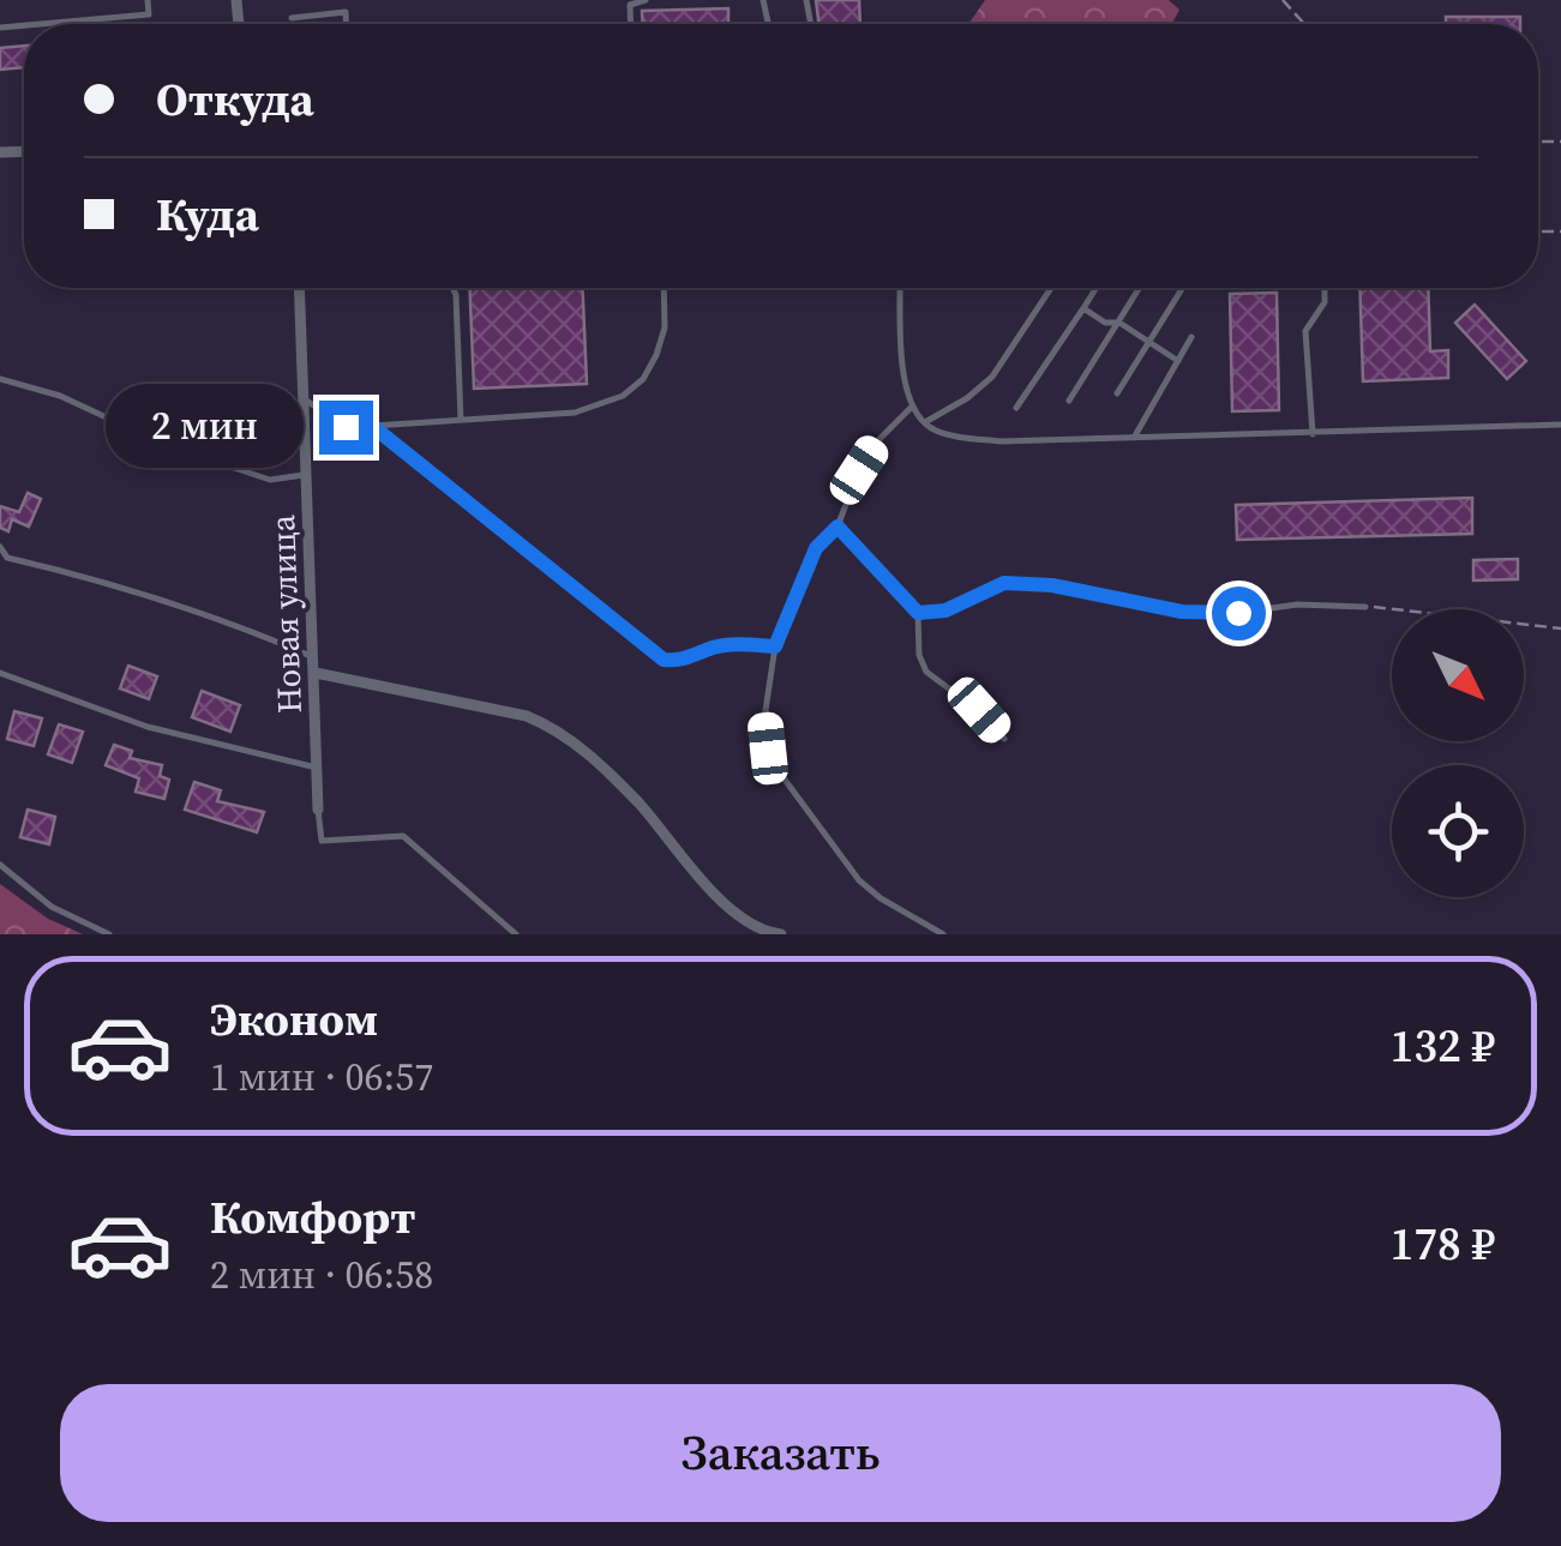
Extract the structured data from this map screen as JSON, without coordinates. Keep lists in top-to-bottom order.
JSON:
{
  "streets": {
    "street": ["Новая улица"]
  },
  "north": "bottom right",
  "page": {
    "banner": ["Откуда", "Куда"],
    "bubble": "2 мин",
    "list": [
      {
        "name": "Эконом",
        "note": "1 мин · 06:57",
        "value": "132 ₽"
      },
      {
        "name": "Комфорт",
        "note": "2 мин · 06:58",
        "value": "178 ₽"
      }
    ],
    "buttons": "Заказать"
  }
}
